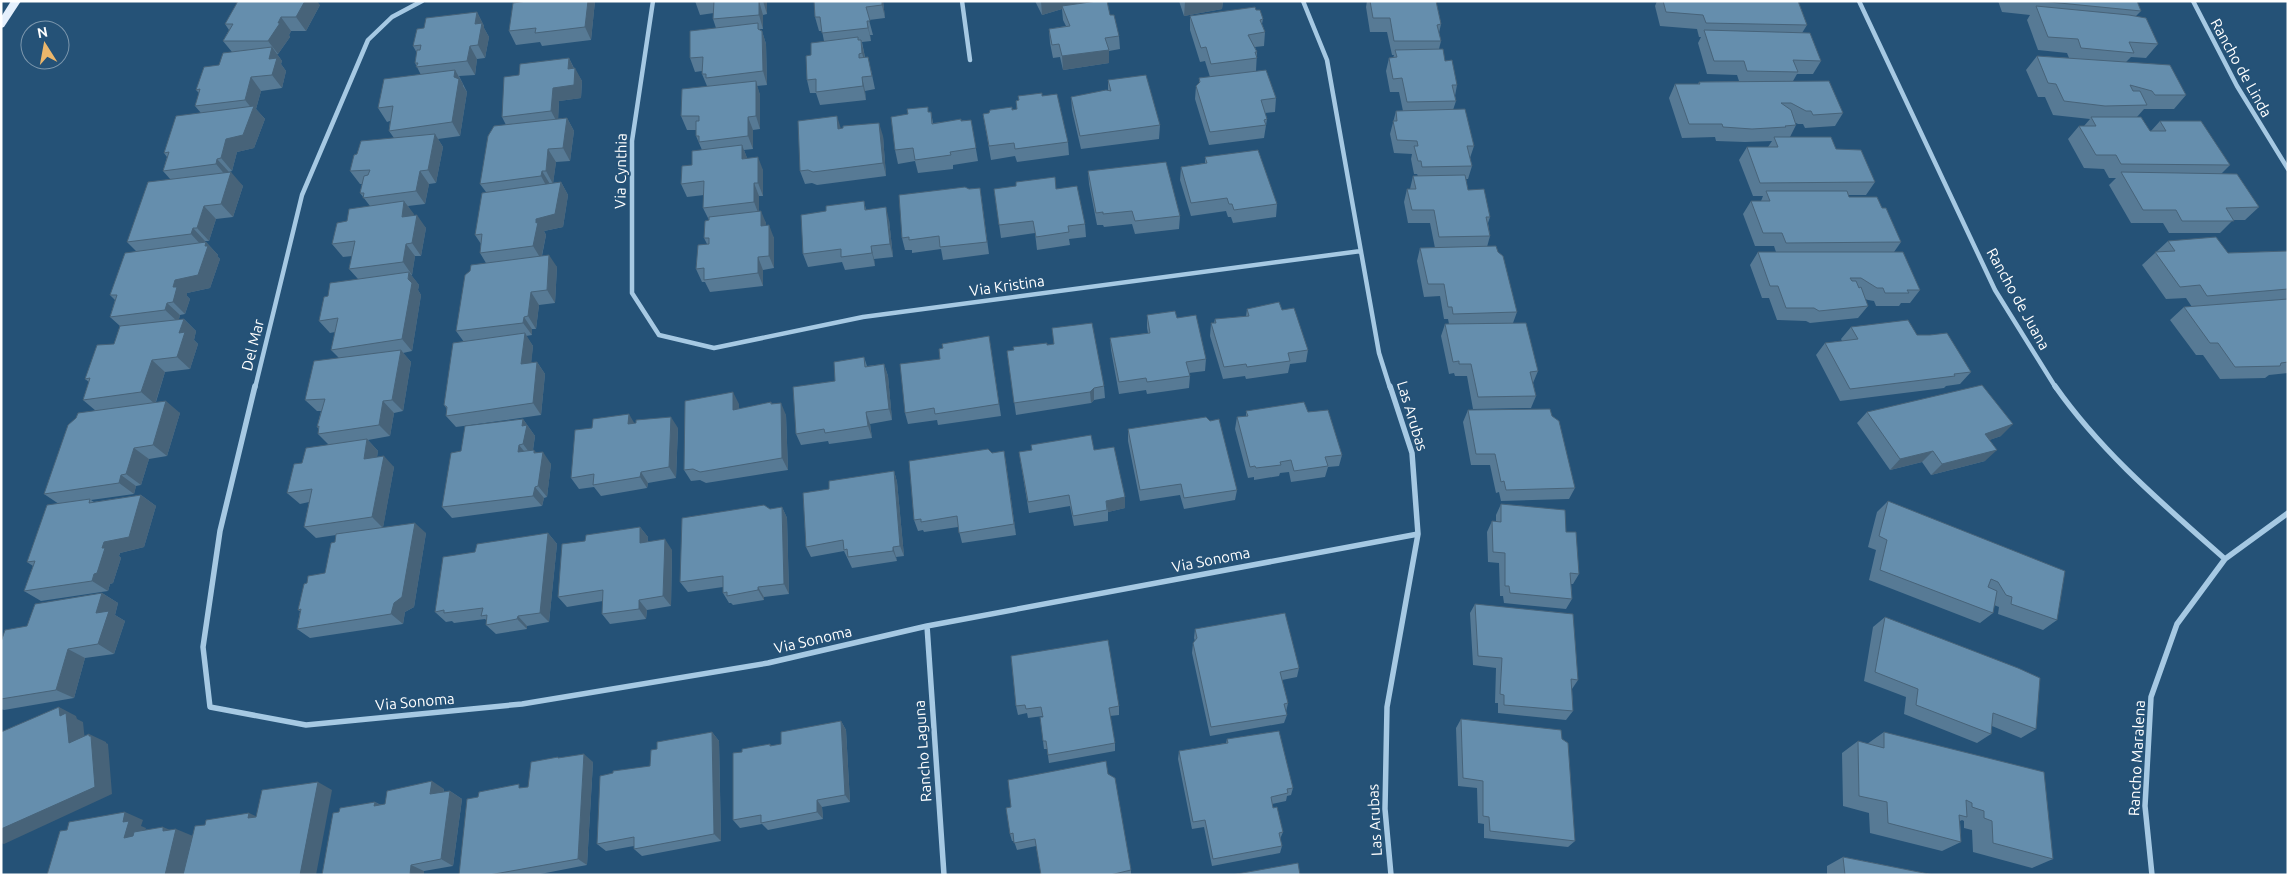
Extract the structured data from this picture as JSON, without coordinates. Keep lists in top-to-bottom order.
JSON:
{
  "streets": {
    "street": [
      "Rancho de Linda",
      "Via Cynthia",
      "Via Kristina",
      "Rancho de Juana",
      "Del Mar",
      "Las Arubas",
      "Via Sonoma",
      "Rancho Laguna",
      "Rancho Maralena"
    ]
  },
  "crossings": [
    ["Via Cynthia", "Via Kristina"],
    ["Via Kristina", "Las Arubas"],
    ["Rancho de Juana", "Rancho Maralena"],
    ["Del Mar", "Via Sonoma"],
    ["Las Arubas", "Via Sonoma"],
    ["Via Sonoma", "Rancho Laguna"]
  ],
  "north": "top"
}
